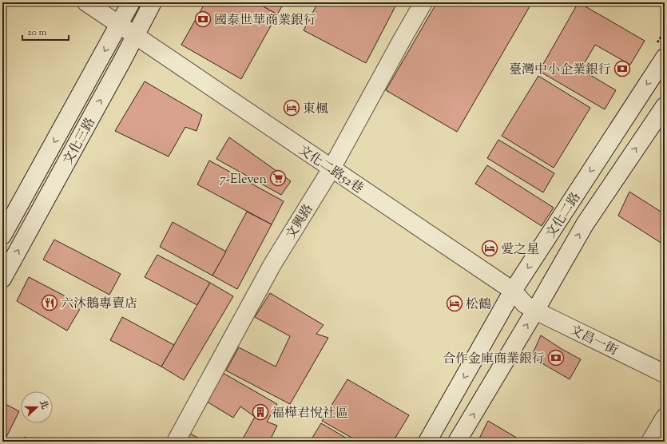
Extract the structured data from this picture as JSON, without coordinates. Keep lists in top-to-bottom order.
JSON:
{
  "streets": {
    "street": [
      "文化三路",
      "文化二路52巷",
      "文化二路",
      "文興路",
      "文昌一街"
    ]
  },
  "crossings": [
    ["文化三路", "文化二路52巷"],
    ["文化二路52巷", "文化二路"],
    ["文化二路52巷", "文興路"],
    ["文化二路52巷", "文昌一街"],
    ["文化二路", "文昌一街"]
  ],
  "places": {
    "bank": ["國泰世華商業銀行", "臺灣中小企業銀行", "合作金庫商業銀行"],
    "hotel": ["東楓", "愛之星", "松鶴"],
    "supermarket": ["7-Eleven"],
    "restaurant": ["六沐鵝專賣店"],
    "building": ["福樺君悅社區"]
  },
  "scale_bar": "20 m",
  "north": "right"
}
